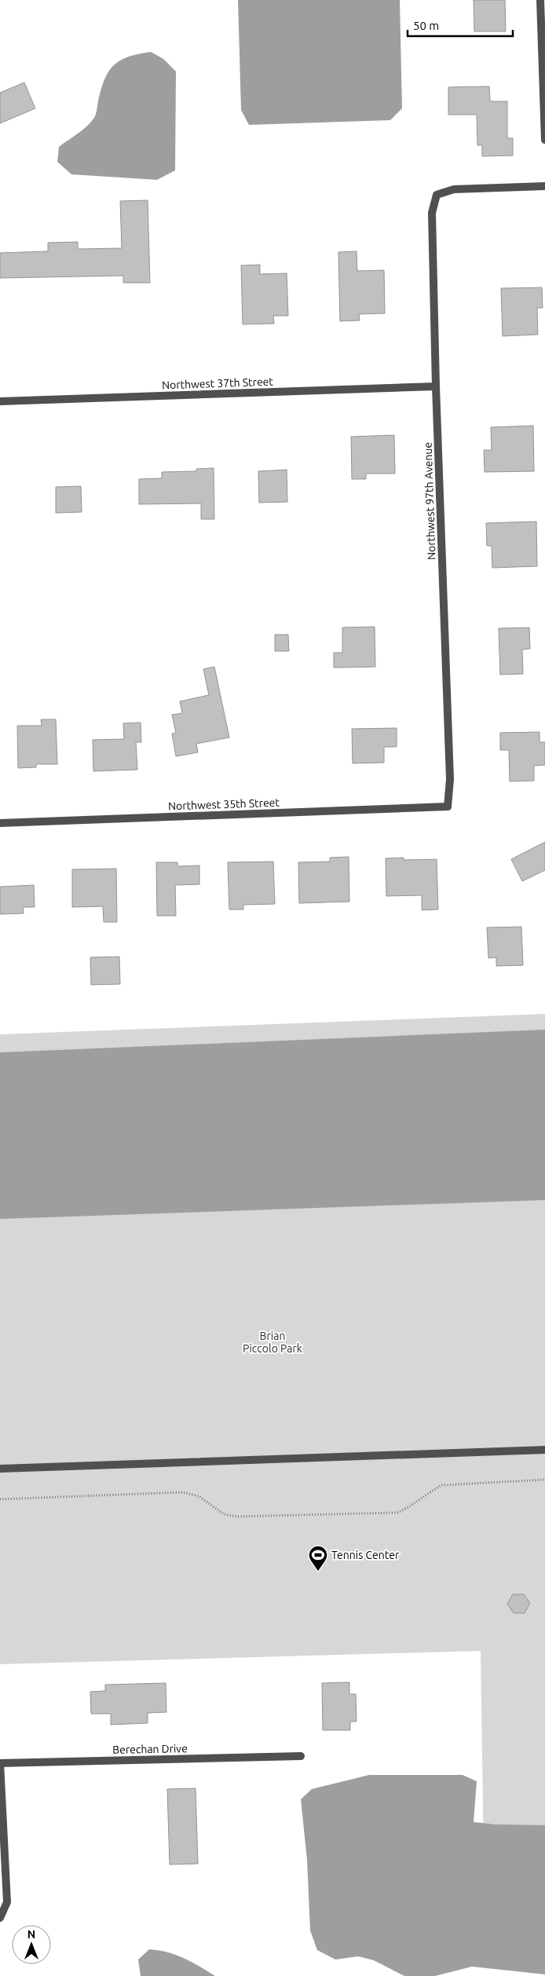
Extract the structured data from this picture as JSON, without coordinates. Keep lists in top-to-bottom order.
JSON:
{
  "streets": {
    "street": [
      "Northwest 37th Street",
      "Northwest 97th Avenue",
      "Northwest 35th Street",
      "Berechan Drive"
    ]
  },
  "crossings": [
    ["Northwest 37th Street", "Northwest 97th Avenue"],
    ["Northwest 97th Avenue", "Northwest 35th Street"]
  ],
  "parks": ["Brian Piccolo Park"],
  "places": {
    "sports": ["Tennis Center"]
  },
  "scale_bar": "50 m",
  "north": "top"
}
